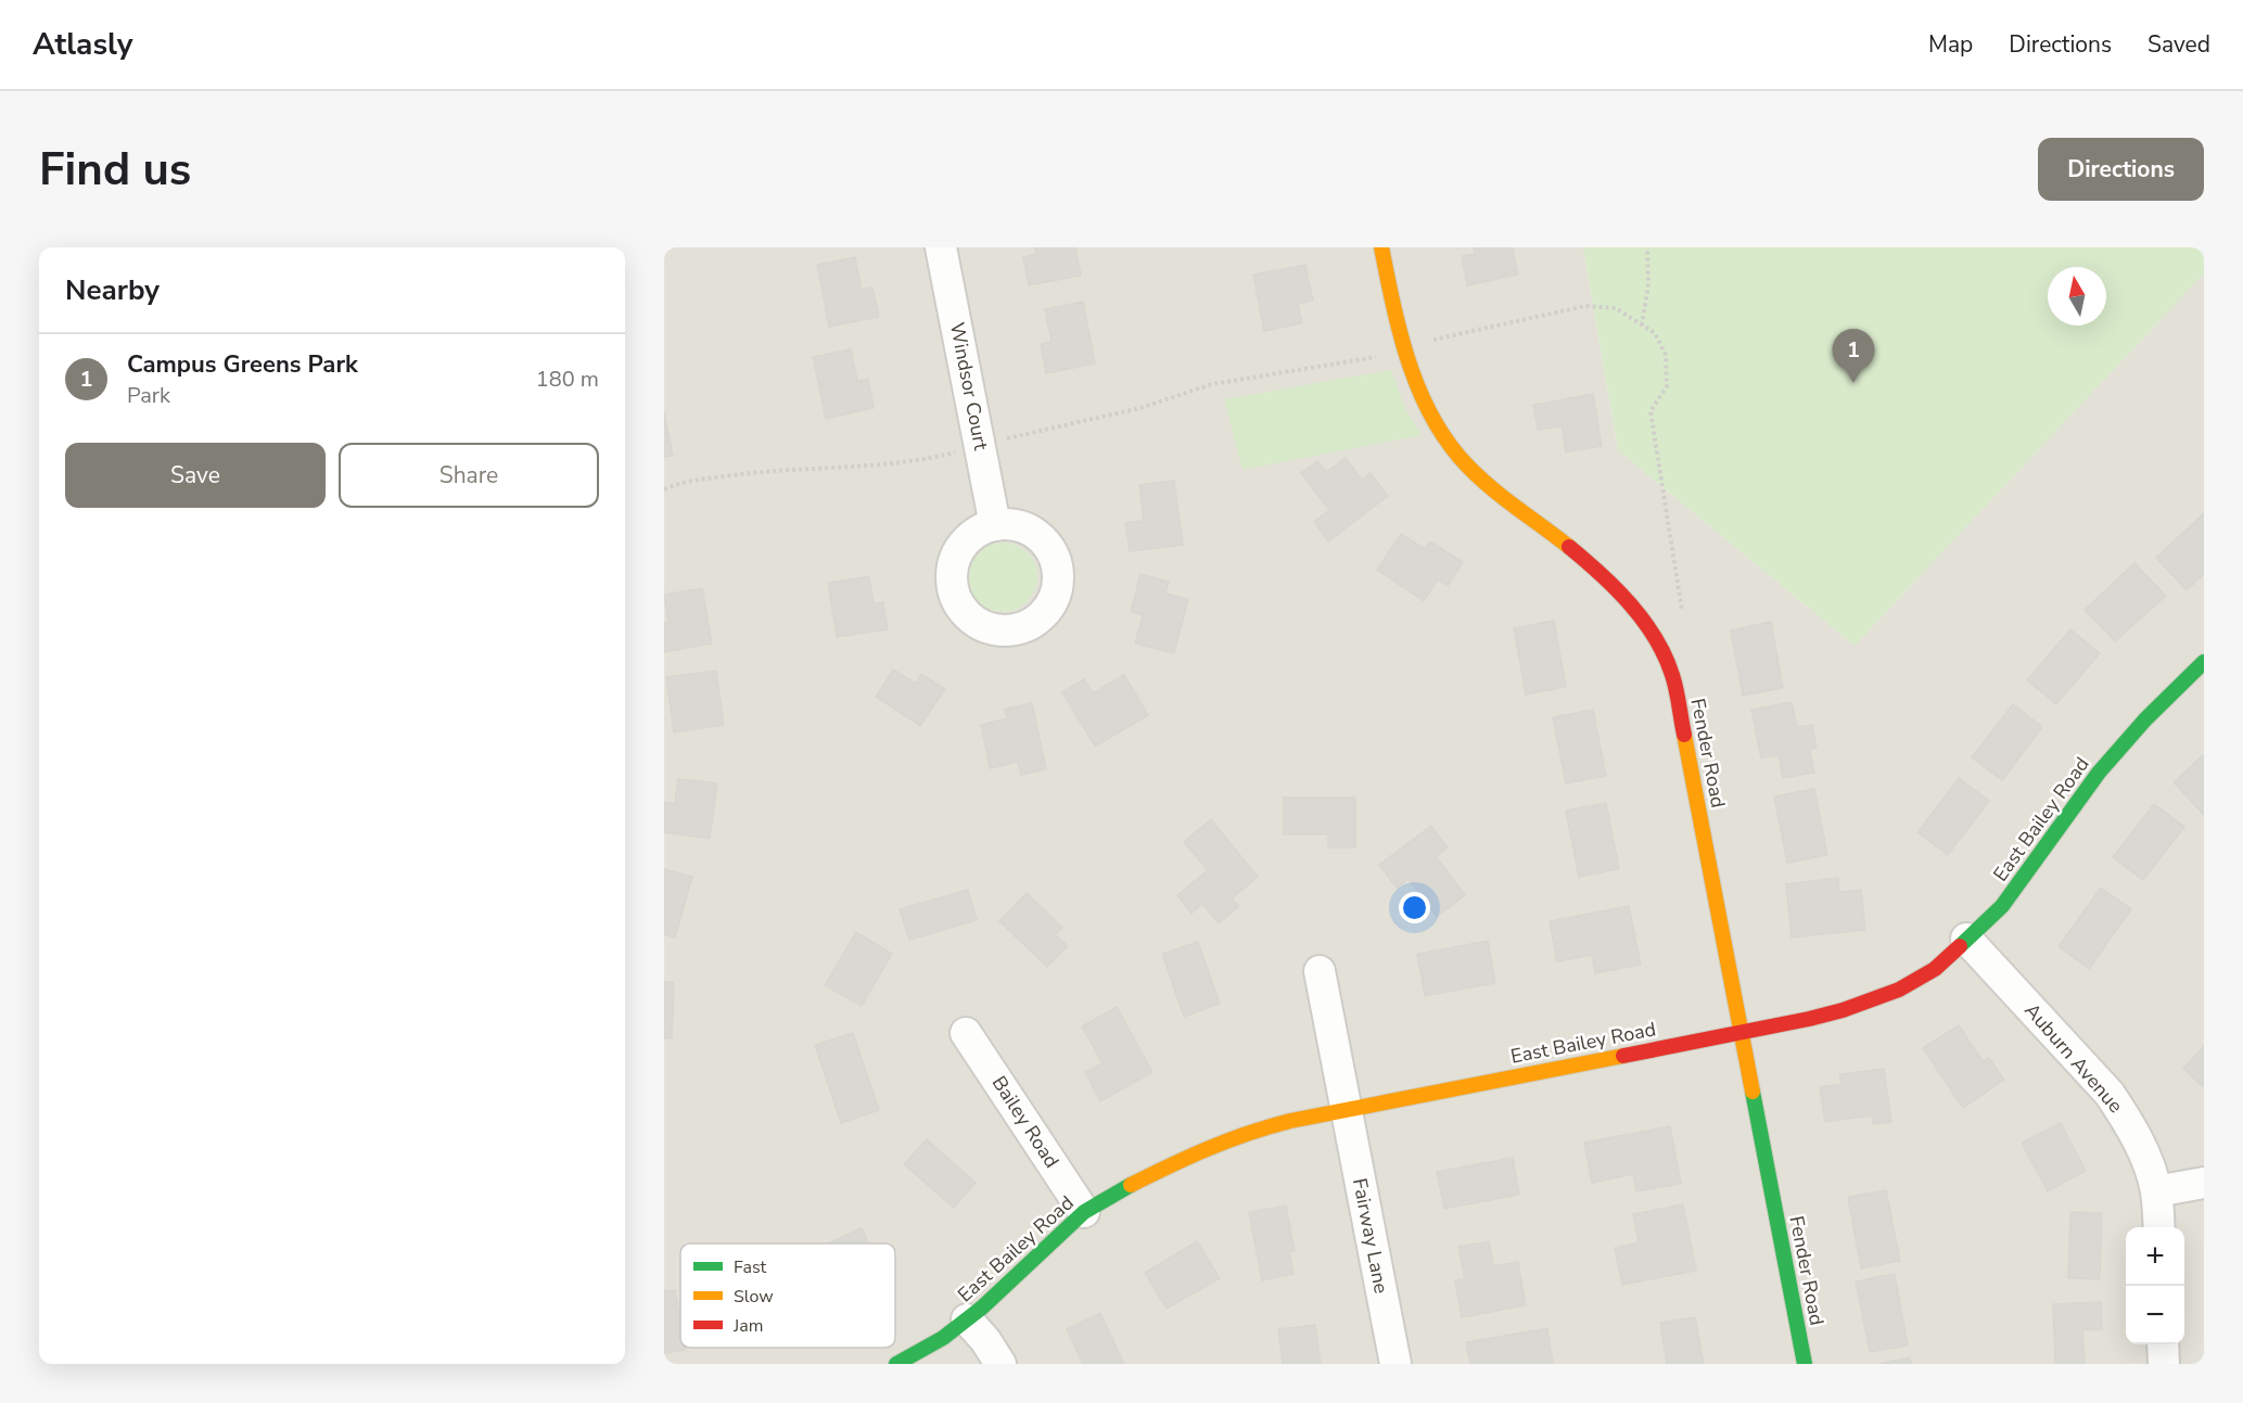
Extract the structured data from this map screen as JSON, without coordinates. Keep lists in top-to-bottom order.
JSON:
{
  "streets": {
    "street": [
      "Windsor Court",
      "Fender Road",
      "East Bailey Road",
      "Auburn Avenue",
      "Bailey Road",
      "Fairway Lane"
    ]
  },
  "crossings": [
    ["Fender Road", "East Bailey Road"],
    ["East Bailey Road", "Auburn Avenue"],
    ["East Bailey Road", "Bailey Road"],
    ["East Bailey Road", "Fairway Lane"]
  ],
  "legend": ["Fast", "Slow", "Jam"],
  "north": "top",
  "page": {
    "header": "Atlasly",
    "nav": ["Map", "Directions", "Saved"],
    "buttons": [
      "Directions",
      ["Save", "Share"]
    ],
    "title": "Find us",
    "heading": "Nearby",
    "pins": "1",
    "list": [
      {
        "mark": "1",
        "name": "Campus Greens Park",
        "note": "Park",
        "value": "180 m"
      }
    ],
    "map_buttons": ["+", "−"]
  }
}
